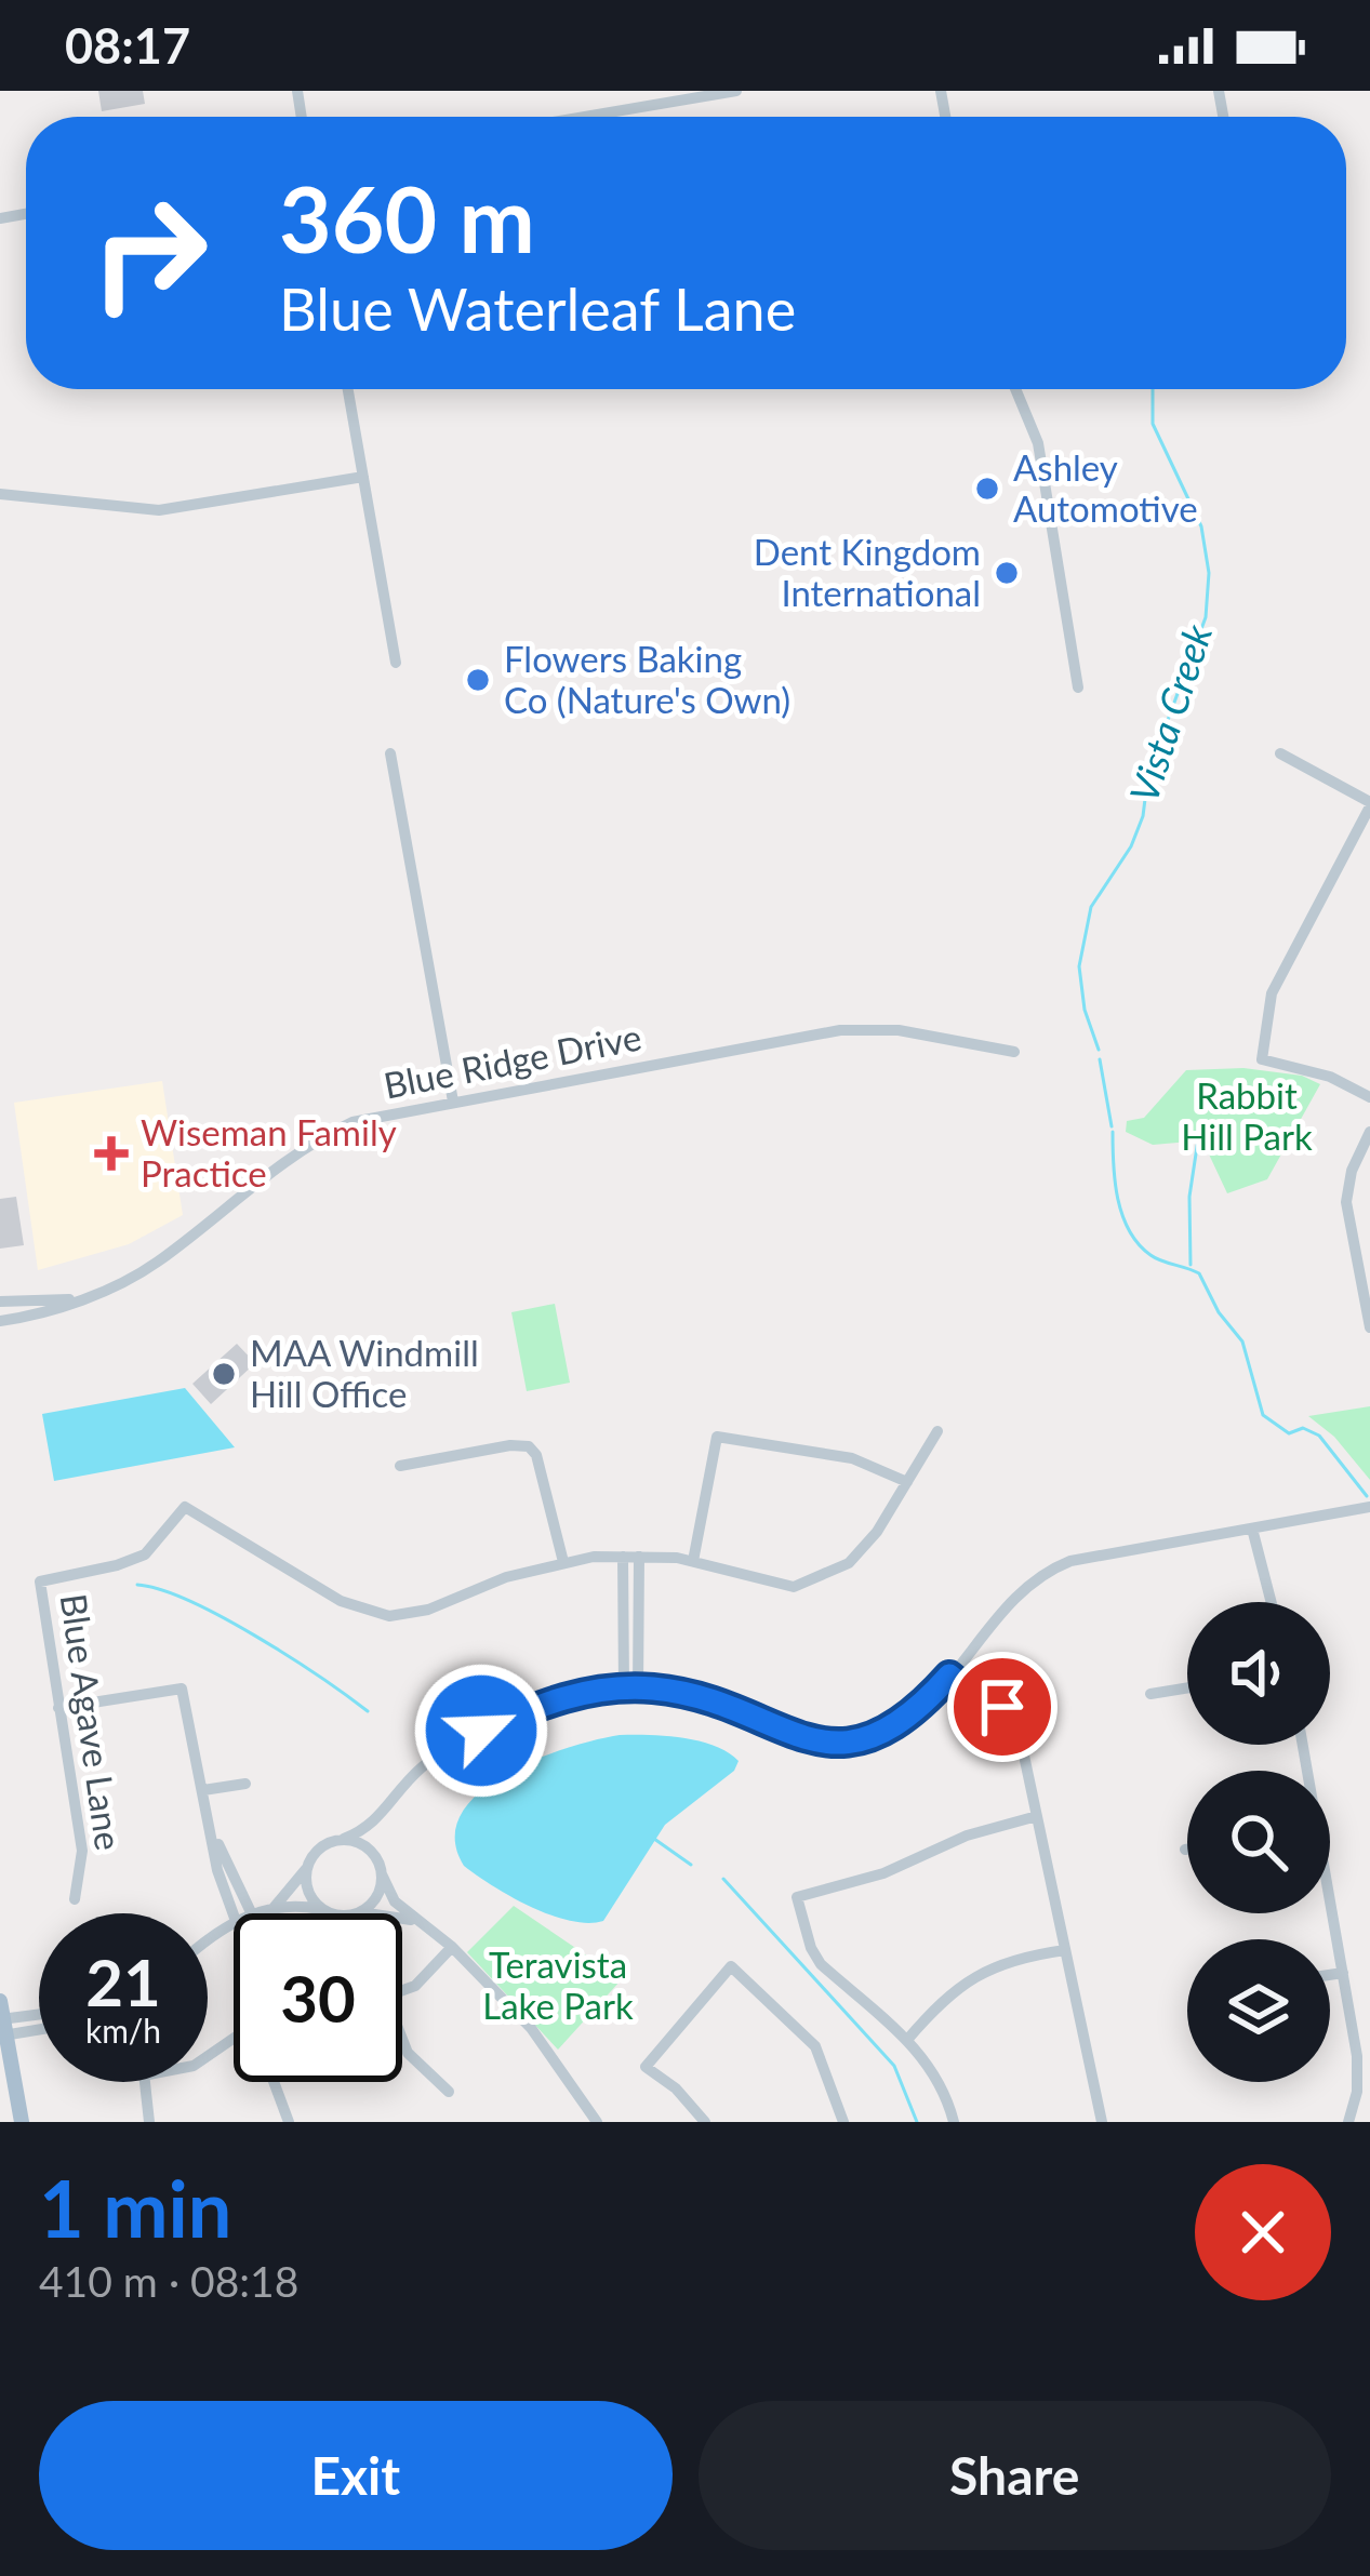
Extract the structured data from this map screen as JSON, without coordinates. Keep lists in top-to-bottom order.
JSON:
{
  "streets": {
    "street": ["Blue Ridge Drive", "Blue Agave Lane"]
  },
  "water": ["Vista Creek"],
  "parks": ["Rabbit Hill Park", "Teravista Lake Park"],
  "places": {
    "other": [
      "Ashley Automotive",
      "Dent Kingdom International",
      "Flowers Baking Co (Nature's Own)",
      "MAA Windmill Hill Office"
    ],
    "health": ["Wiseman Family Practice"]
  },
  "page": {
    "status": "08:17",
    "turn": ["360 m", "Blue Waterleaf Lane"],
    "speed": "21 km/h",
    "limit": "30",
    "heading": ["1 min", "410 m · 08:18"],
    "buttons": ["Exit", "Share"]
  }
}
